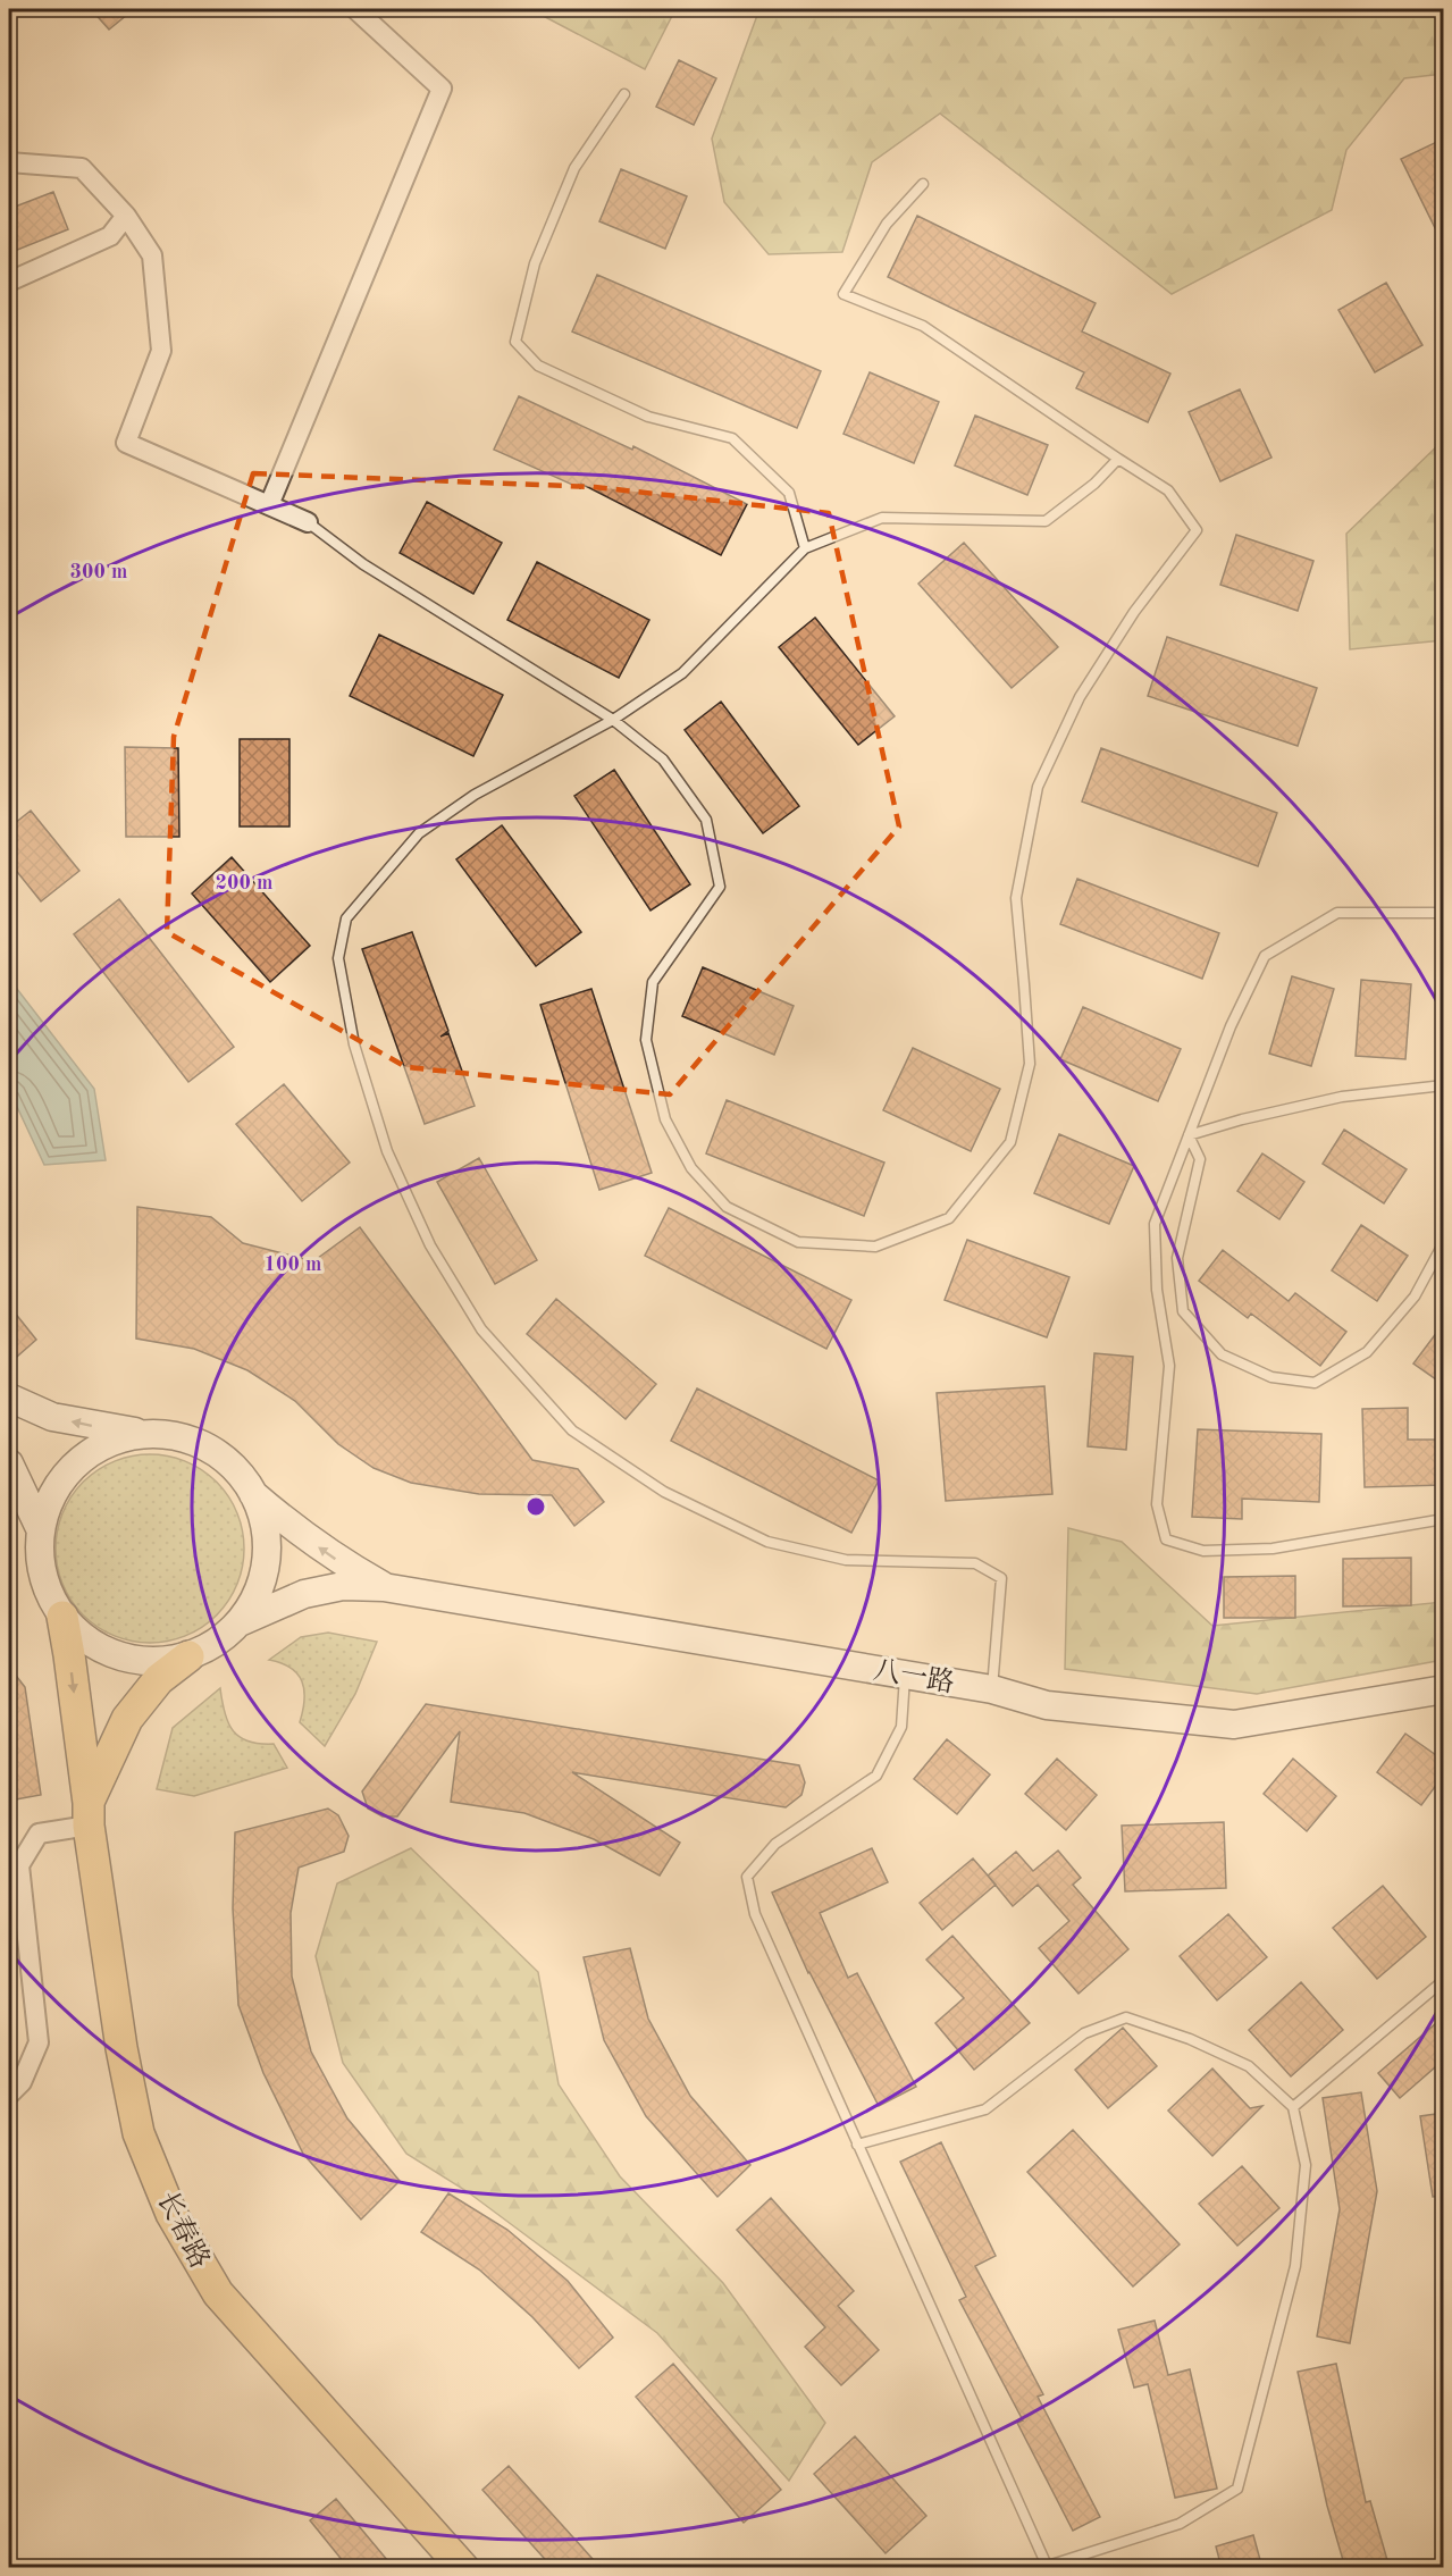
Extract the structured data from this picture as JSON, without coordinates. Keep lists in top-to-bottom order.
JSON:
{
  "streets": {
    "main road": ["八一路", "长春路"]
  },
  "rings": ["300 m", "200 m", "100 m"]
}
